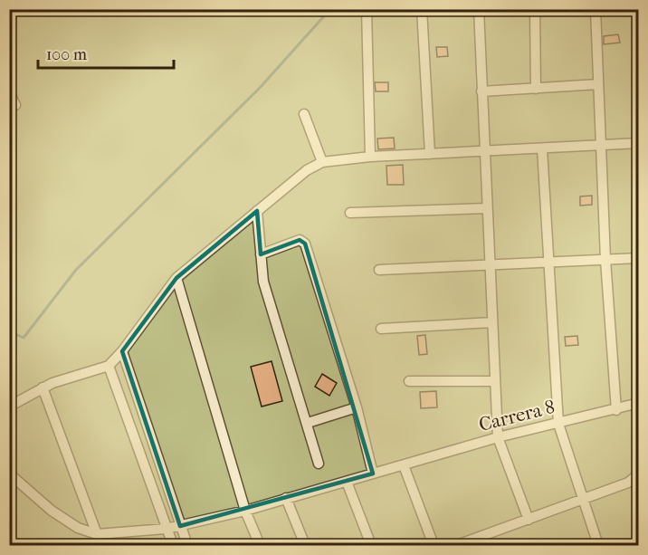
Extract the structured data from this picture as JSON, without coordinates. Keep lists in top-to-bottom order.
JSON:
{
  "streets": {
    "street": ["Carrera 8"]
  },
  "scale_bar": "100 m"
}
